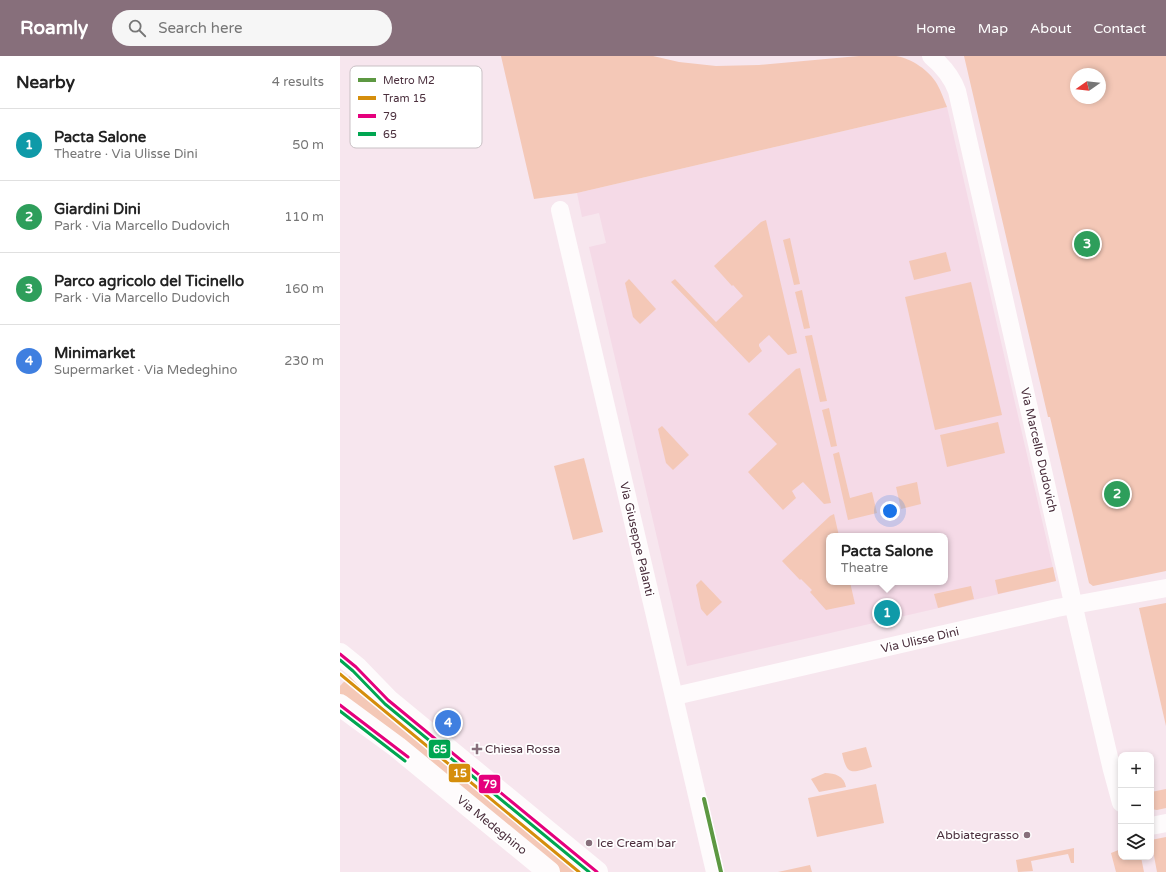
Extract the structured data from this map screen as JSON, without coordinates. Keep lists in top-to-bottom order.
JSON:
{
  "streets": {
    "main road": ["Via Medeghino"],
    "street": ["Via Marcello Dudovich", "Via Giuseppe Palanti", "Via Ulisse Dini"]
  },
  "crossings": [
    ["Via Marcello Dudovich", "Via Ulisse Dini"],
    ["Via Giuseppe Palanti", "Via Ulisse Dini"]
  ],
  "places": {
    "health": ["Chiesa Rossa"],
    "other": ["Abbiategrasso", "Ice Cream bar"]
  },
  "lines": [
    "transit line 79",
    "transit line 65",
    "tram line 15",
    "metro line M2"
  ],
  "legend": [
    "Metro M2",
    "Tram 15",
    "79",
    "65"
  ],
  "north": "left",
  "page": {
    "header": "Roamly",
    "search": "Search here",
    "nav": [
      "Home",
      "Map",
      "About",
      "Contact"
    ],
    "heading": ["Nearby", "4 results"],
    "list": [
      {
        "mark": "1",
        "name": "Pacta Salone",
        "note": "Theatre · Via Ulisse Dini",
        "value": "50 m"
      },
      {
        "mark": "2",
        "name": "Giardini Dini",
        "note": "Park · Via Marcello Dudovich",
        "value": "110 m"
      },
      {
        "mark": "3",
        "name": "Parco agricolo del Ticinello",
        "note": "Park · Via Marcello Dudovich",
        "value": "160 m"
      },
      {
        "mark": "4",
        "name": "Minimarket",
        "note": "Supermarket · Via Medeghino",
        "value": "230 m"
      }
    ],
    "pins": [
      "3",
      "2",
      "1",
      "4"
    ],
    "popup": ["Pacta Salone", "Theatre"],
    "map_buttons": ["+", "−"]
  }
}
